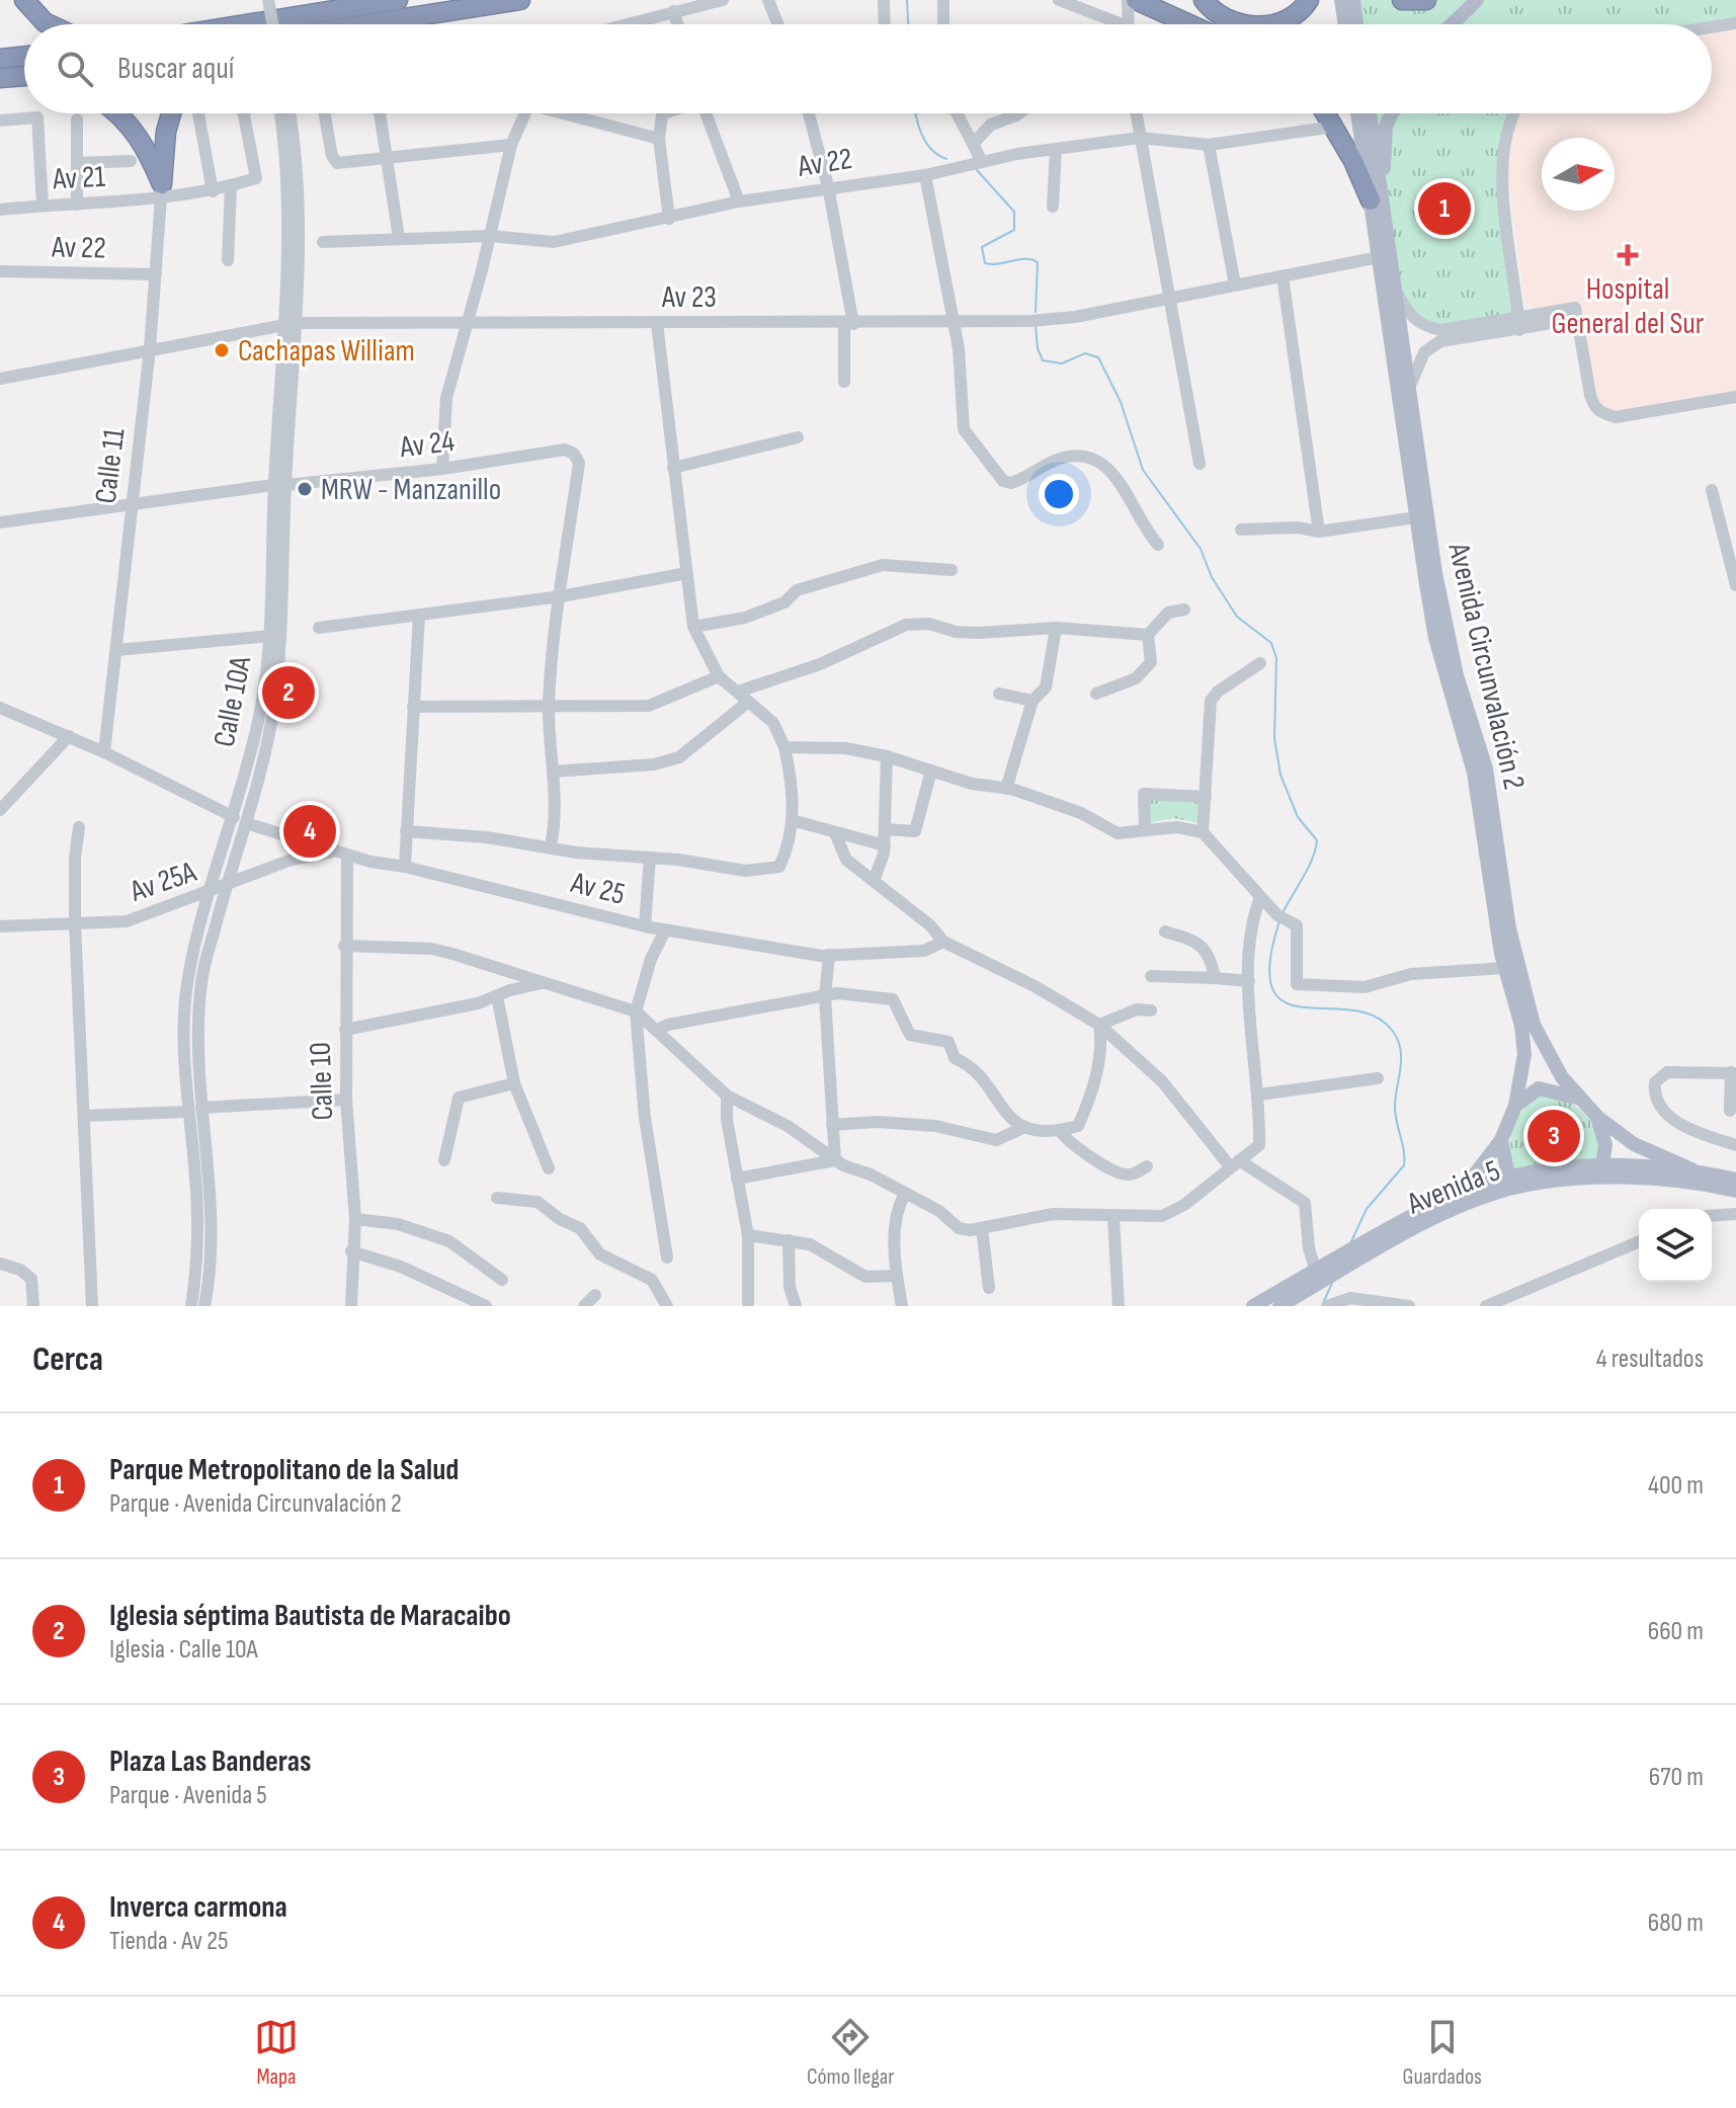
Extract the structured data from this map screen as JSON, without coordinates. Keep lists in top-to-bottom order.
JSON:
{
  "streets": {
    "main road": ["Avenida Circunvalación 2", "Avenida 5"],
    "street": [
      "Av 22",
      "Av 21",
      "Av 23",
      "Av 24",
      "Calle 11",
      "Calle 10A",
      "Av 25A",
      "Av 25",
      "Calle 10"
    ]
  },
  "crossings": [
    ["Av 22", "Calle 11"],
    ["Av 21", "Calle 11"],
    ["Av 23", "Calle 11"],
    ["Av 23", "Avenida Circunvalación 2"],
    ["Av 23", "Calle 10A"],
    ["Av 24", "Calle 11"],
    ["Av 24", "Calle 10A"],
    ["Calle 11", "Av 25"],
    ["Avenida Circunvalación 2", "Avenida 5"],
    ["Calle 10A", "Av 25A"],
    ["Calle 10A", "Av 25"],
    ["Av 25A", "Av 25"],
    ["Av 25A", "Calle 10"],
    ["Av 25", "Calle 10"]
  ],
  "places": {
    "health": ["Hospital General del Sur"],
    "other": ["Cachapas William", "MRW - Manzanillo"]
  },
  "north": "right",
  "page": {
    "search": "Buscar aquí",
    "pins": [
      "1",
      "2",
      "4",
      "3"
    ],
    "heading": ["Cerca", "4 resultados"],
    "list": [
      {
        "mark": "1",
        "name": "Parque Metropolitano de la Salud",
        "note": "Parque · Avenida Circunvalación 2",
        "value": "400 m"
      },
      {
        "mark": "2",
        "name": "Iglesia séptima Bautista de Maracaibo",
        "note": "Iglesia · Calle 10A",
        "value": "660 m"
      },
      {
        "mark": "3",
        "name": "Plaza Las Banderas",
        "note": "Parque · Avenida 5",
        "value": "670 m"
      },
      {
        "mark": "4",
        "name": "Inverca carmona",
        "note": "Tienda · Av 25",
        "value": "680 m"
      }
    ],
    "nav": ["Mapa", "Cómo llegar", "Guardados"]
  }
}
